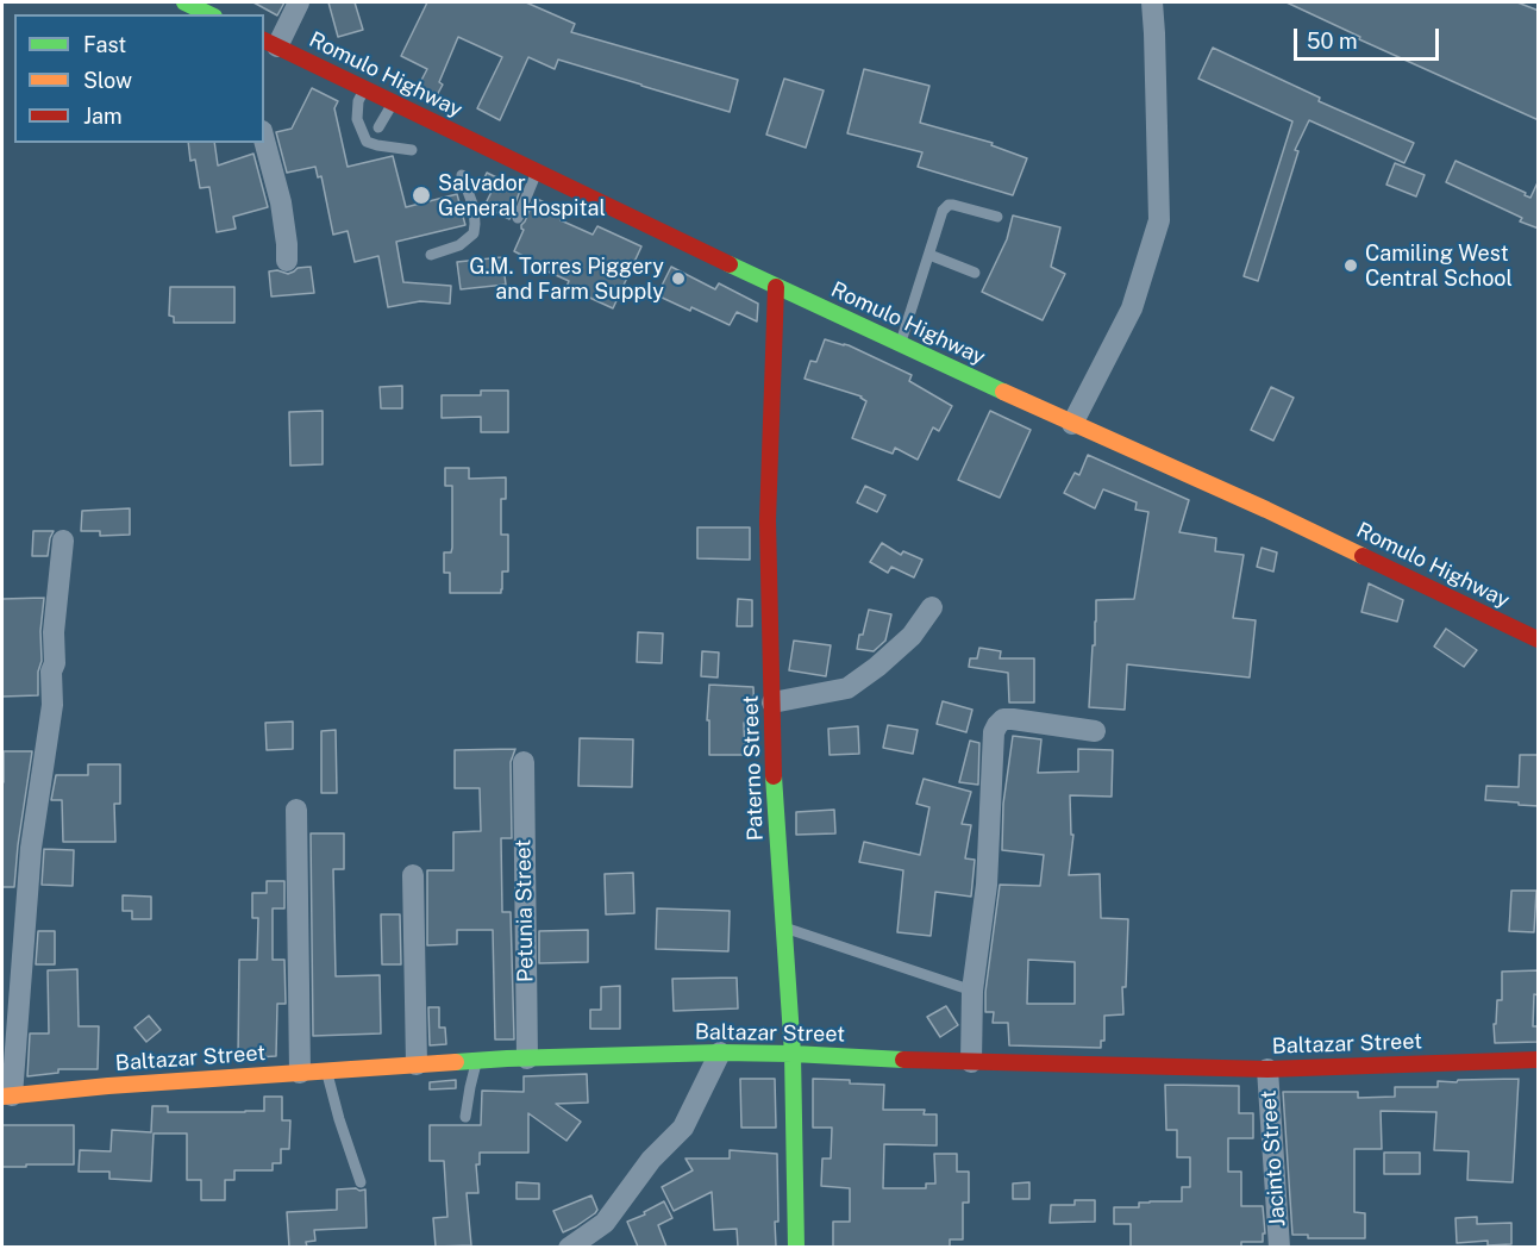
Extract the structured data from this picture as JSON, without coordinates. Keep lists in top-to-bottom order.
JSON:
{
  "streets": {
    "main road": ["Romulo Highway", "Paterno Street", "Baltazar Street"],
    "street": ["Petunia Street", "Jacinto Street"]
  },
  "crossings": [
    ["Romulo Highway", "Paterno Street"],
    ["Paterno Street", "Baltazar Street"],
    ["Petunia Street", "Baltazar Street"],
    ["Baltazar Street", "Jacinto Street"]
  ],
  "places": ["Salvador General Hospital", "Camiling West Central School", "G.M. Torres Piggery and Farm Supply"],
  "legend": ["Fast", "Slow", "Jam"],
  "scale_bar": "50 m"
}
